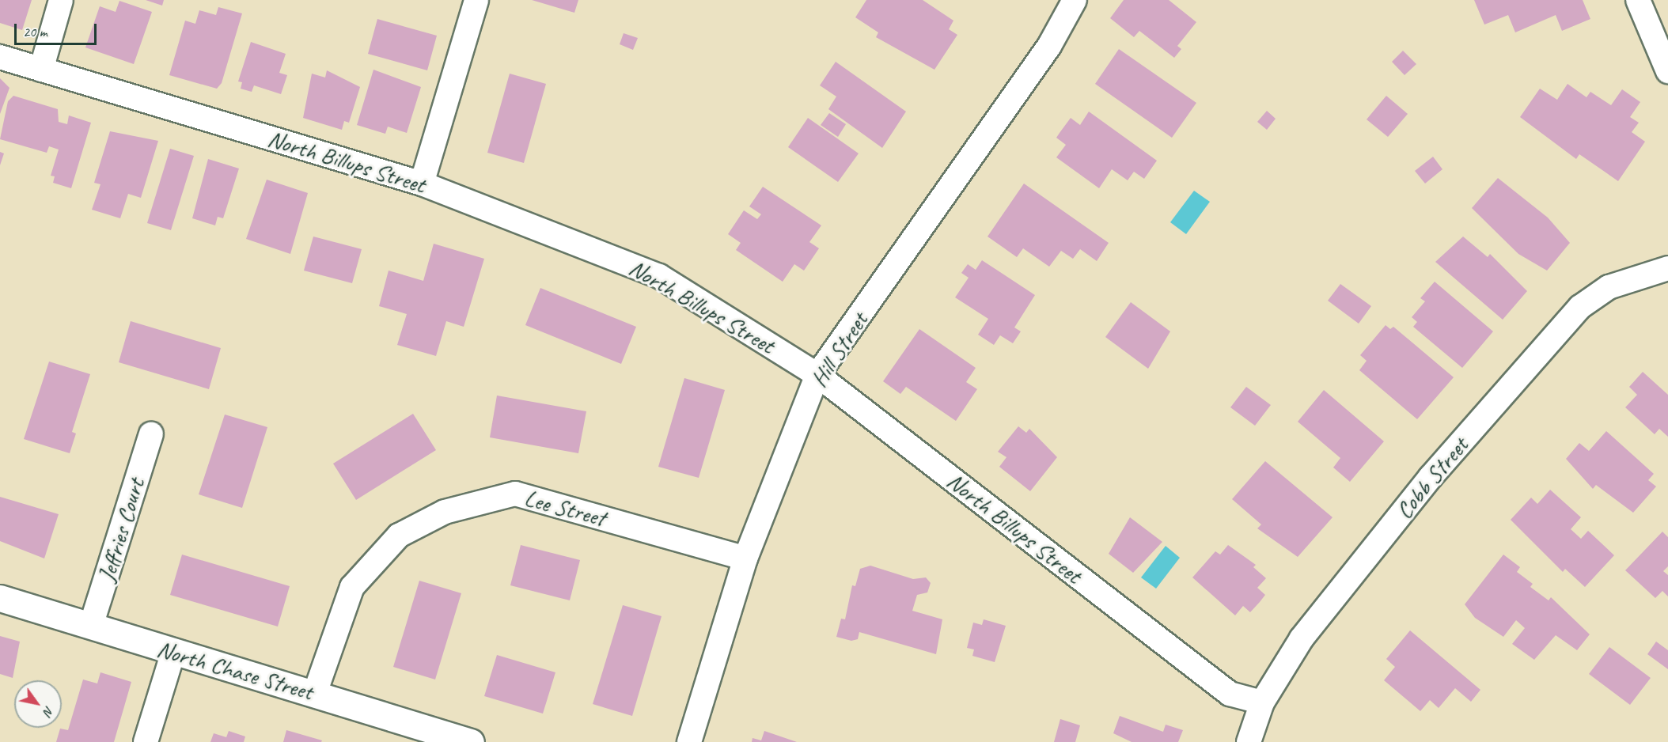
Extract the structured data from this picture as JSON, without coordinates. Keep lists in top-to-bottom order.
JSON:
{
  "streets": {
    "street": [
      "North Billups Street",
      "Hill Street",
      "Cobb Street",
      "Lee Street",
      "Jeffries Court",
      "North Chase Street"
    ]
  },
  "crossings": [
    ["North Billups Street", "Hill Street"],
    ["North Billups Street", "Cobb Street"],
    ["Hill Street", "Lee Street"],
    ["Lee Street", "North Chase Street"],
    ["Jeffries Court", "North Chase Street"]
  ],
  "scale_bar": "20 m",
  "north": "bottom right"
}
